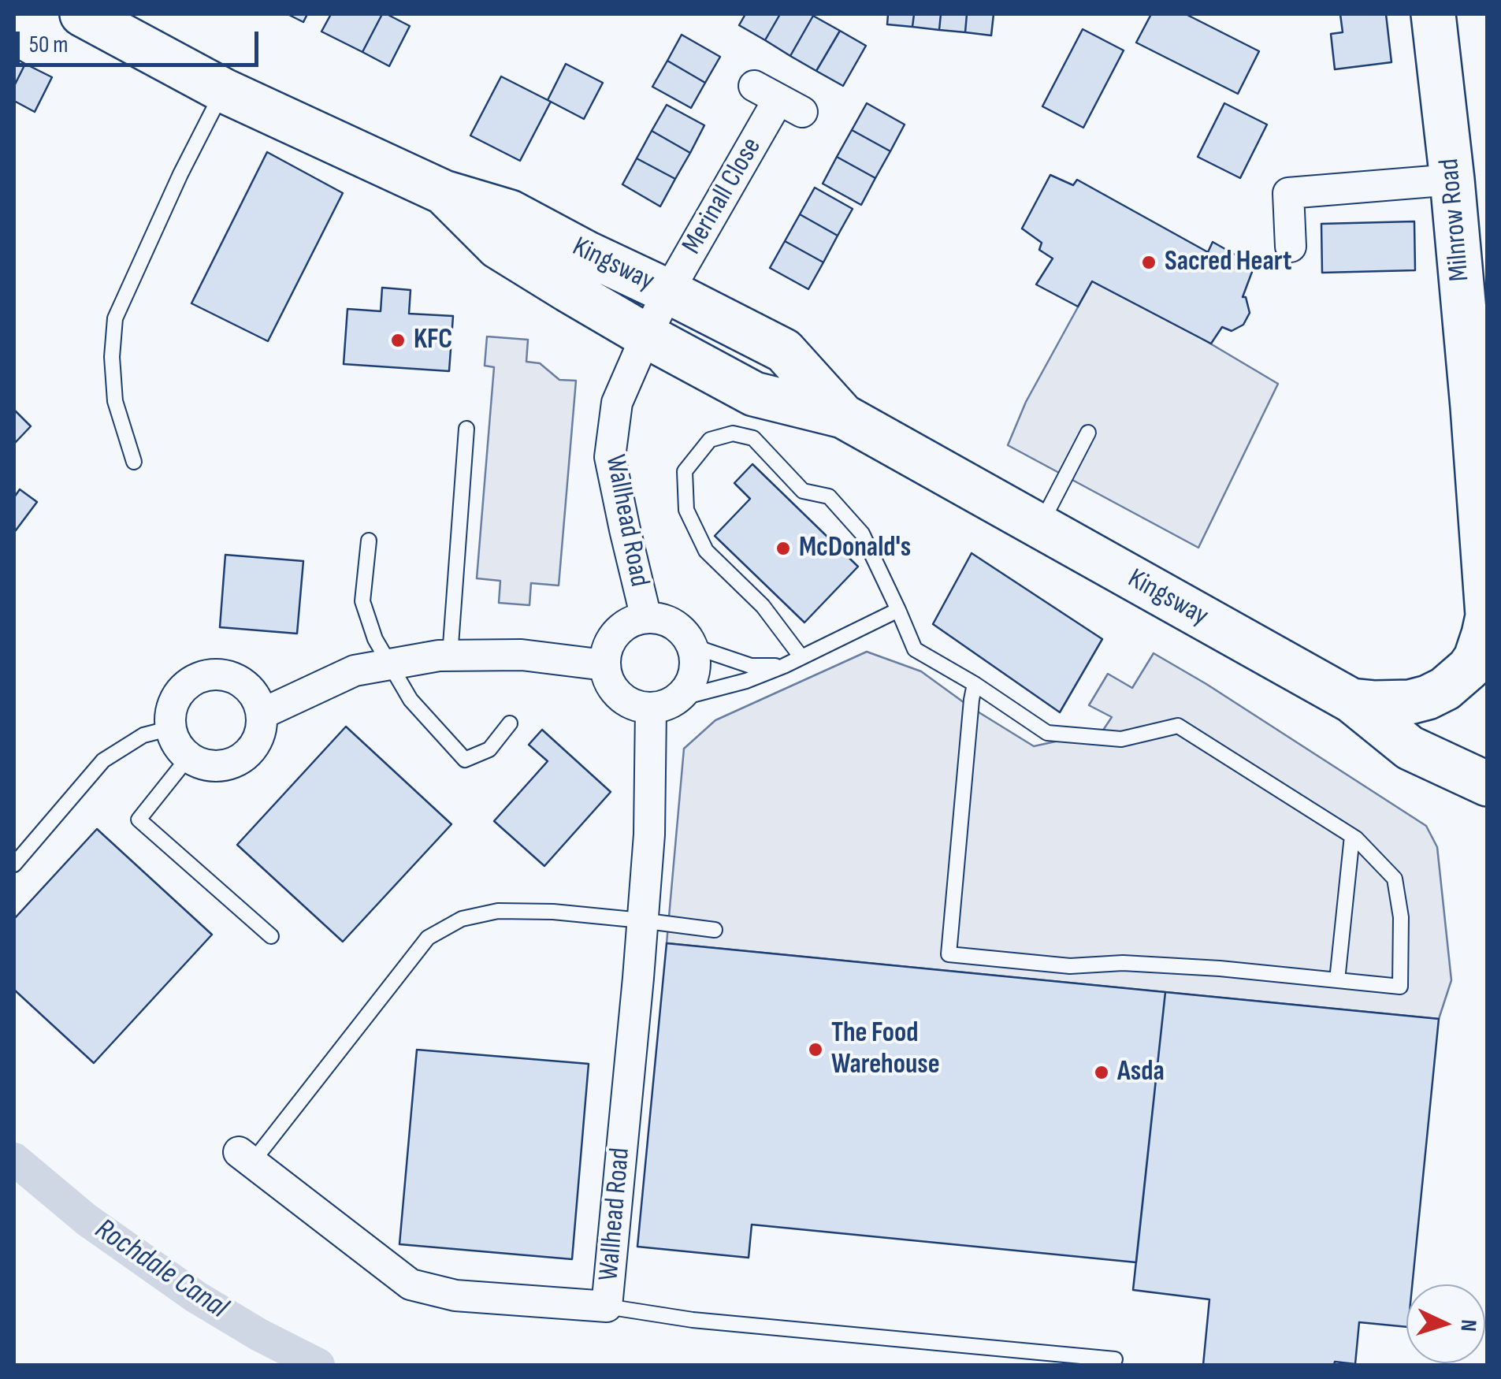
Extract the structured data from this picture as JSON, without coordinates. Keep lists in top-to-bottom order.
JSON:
{
  "streets": {
    "main road": ["Milnrow Road", "Kingsway"],
    "street": ["Merinall Close", "Wallhead Road"]
  },
  "crossings": [
    ["Merinall Close", "Kingsway"],
    ["Merinall Close", "Wallhead Road"],
    ["Milnrow Road", "Kingsway"],
    ["Kingsway", "Wallhead Road"]
  ],
  "water": ["Rochdale Canal"],
  "places": [
    "Sacred Heart",
    "KFC",
    "McDonald's",
    "The Food Warehouse",
    "Asda"
  ],
  "scale_bar": "50 m",
  "north": "right"
}
